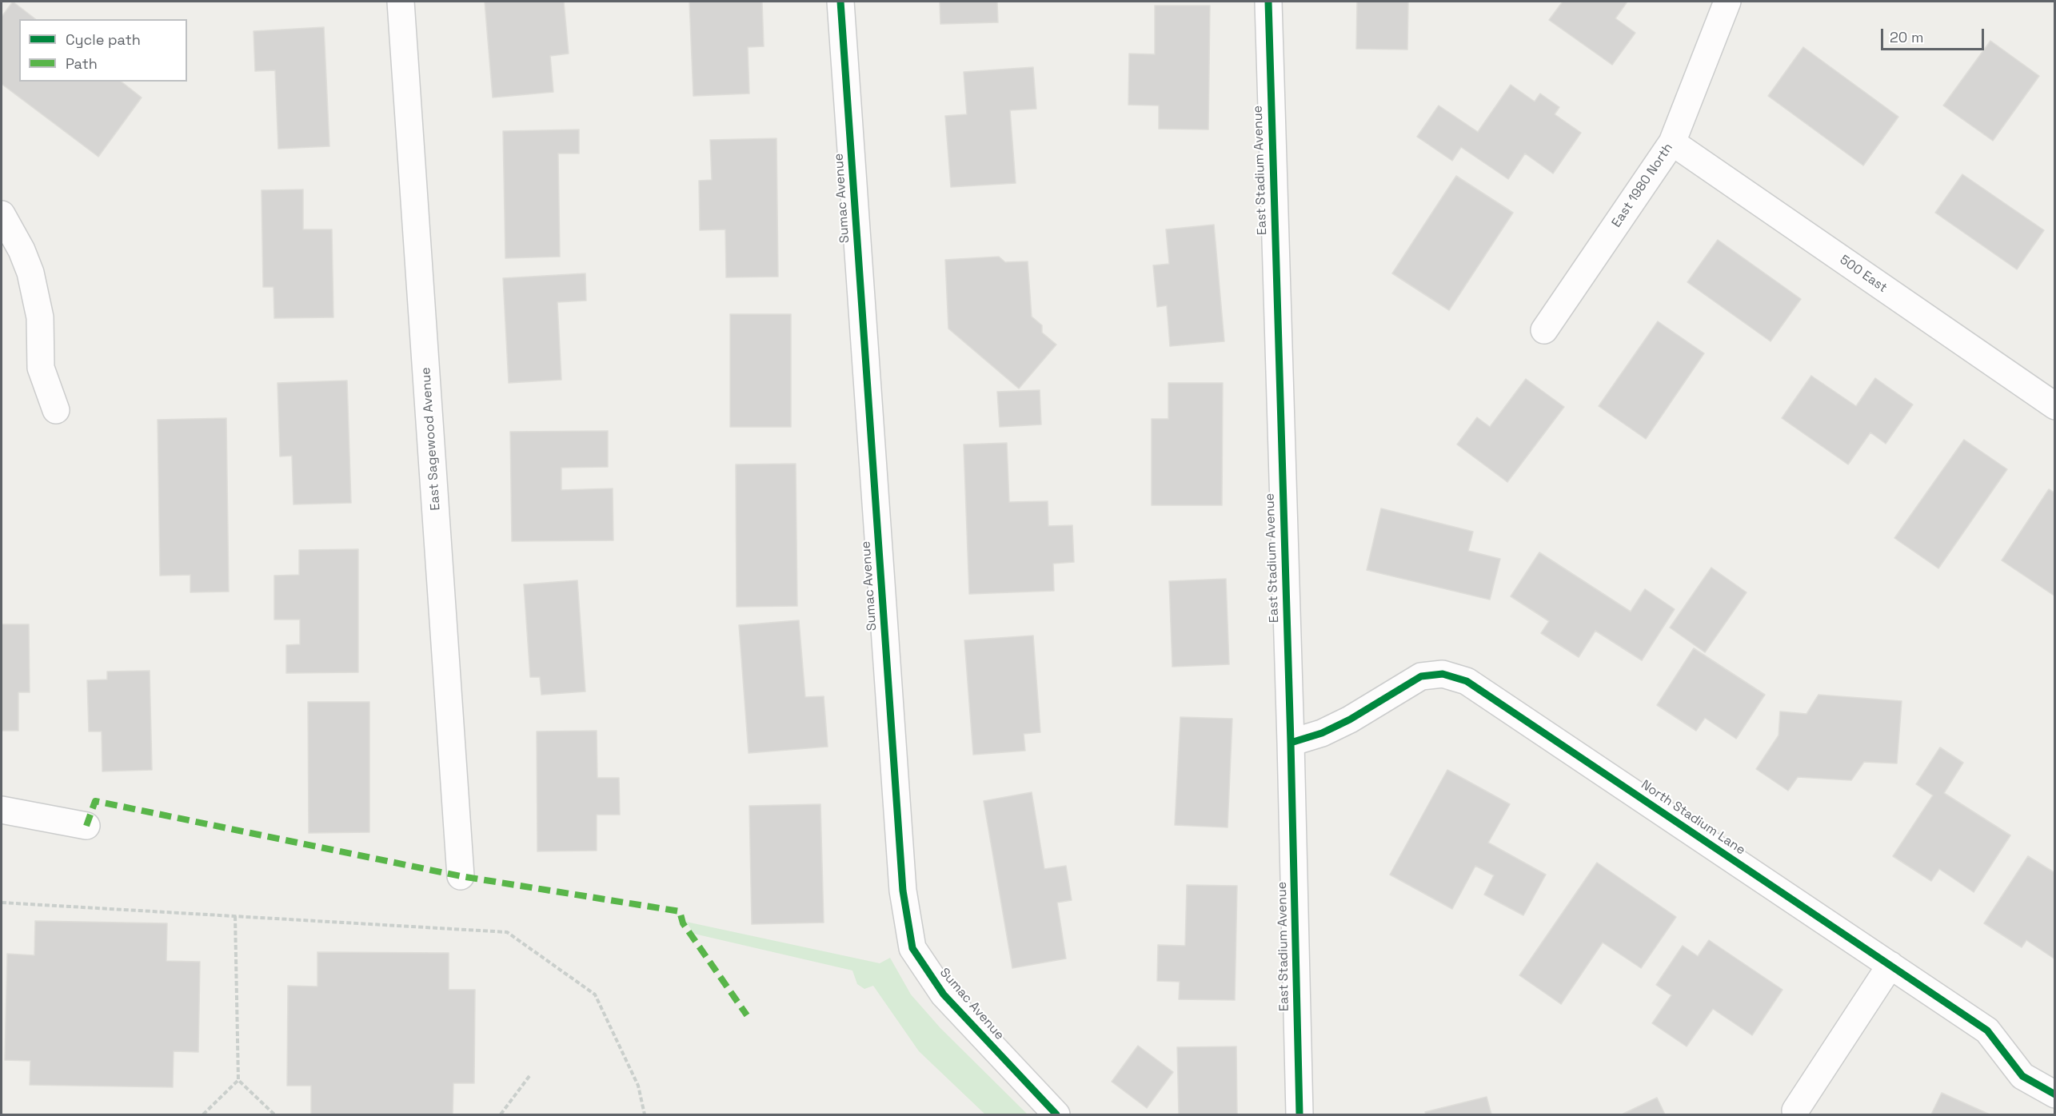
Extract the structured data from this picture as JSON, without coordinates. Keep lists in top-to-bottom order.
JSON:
{
  "streets": {
    "street": [
      "East Stadium Avenue",
      "East 1980 North",
      "Sumac Avenue",
      "500 East",
      "East Sagewood Avenue",
      "North Stadium Lane"
    ]
  },
  "crossings": [
    ["East Stadium Avenue", "North Stadium Lane"],
    ["East 1980 North", "500 East"]
  ],
  "legend": ["Cycle path", "Path"],
  "scale_bar": "20 m"
}
